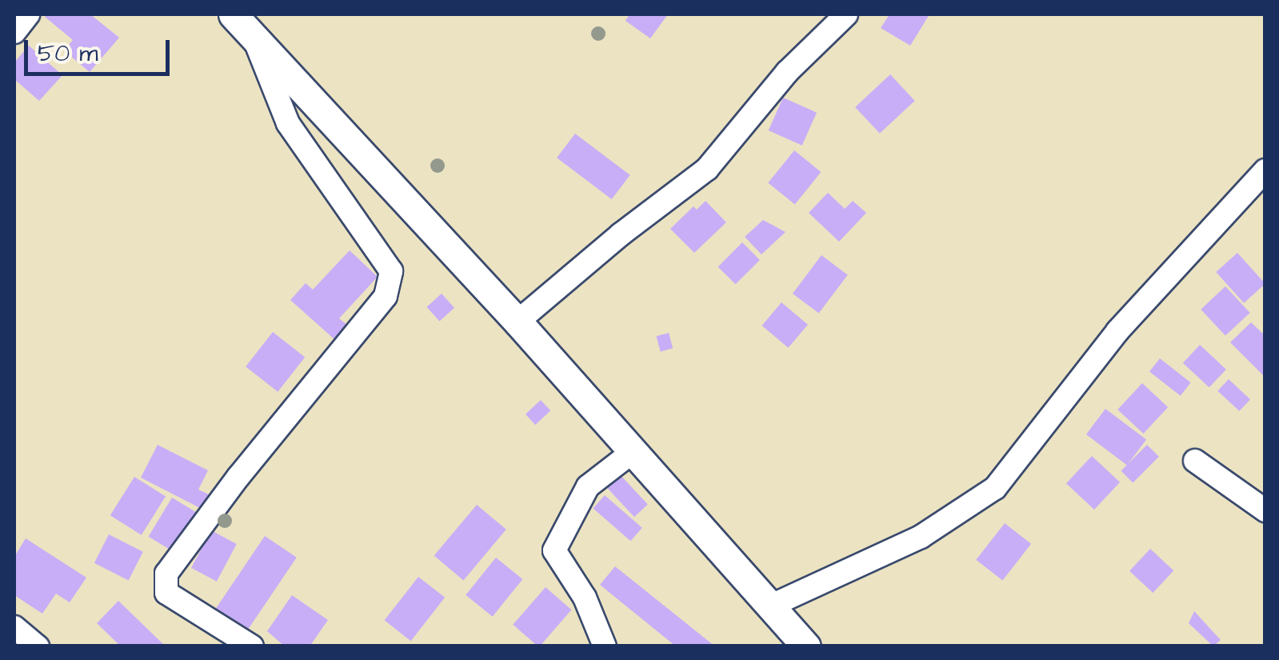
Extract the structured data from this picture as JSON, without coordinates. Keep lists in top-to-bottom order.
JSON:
{
  "scale_bar": "50 m"
}
